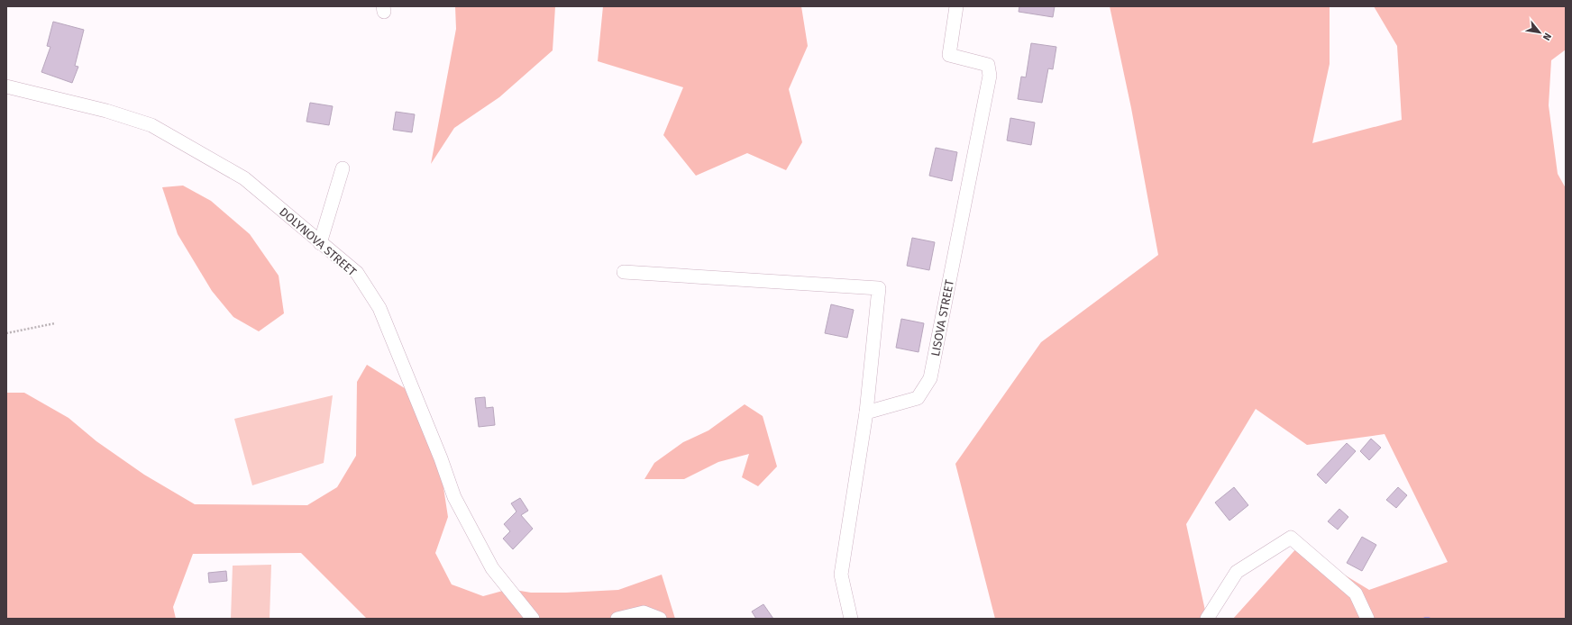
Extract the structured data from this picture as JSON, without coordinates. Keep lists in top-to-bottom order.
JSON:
{
  "streets": {
    "street": ["DOLYNOVA STREET", "LISOVA STREET"]
  },
  "north": "bottom right"
}
